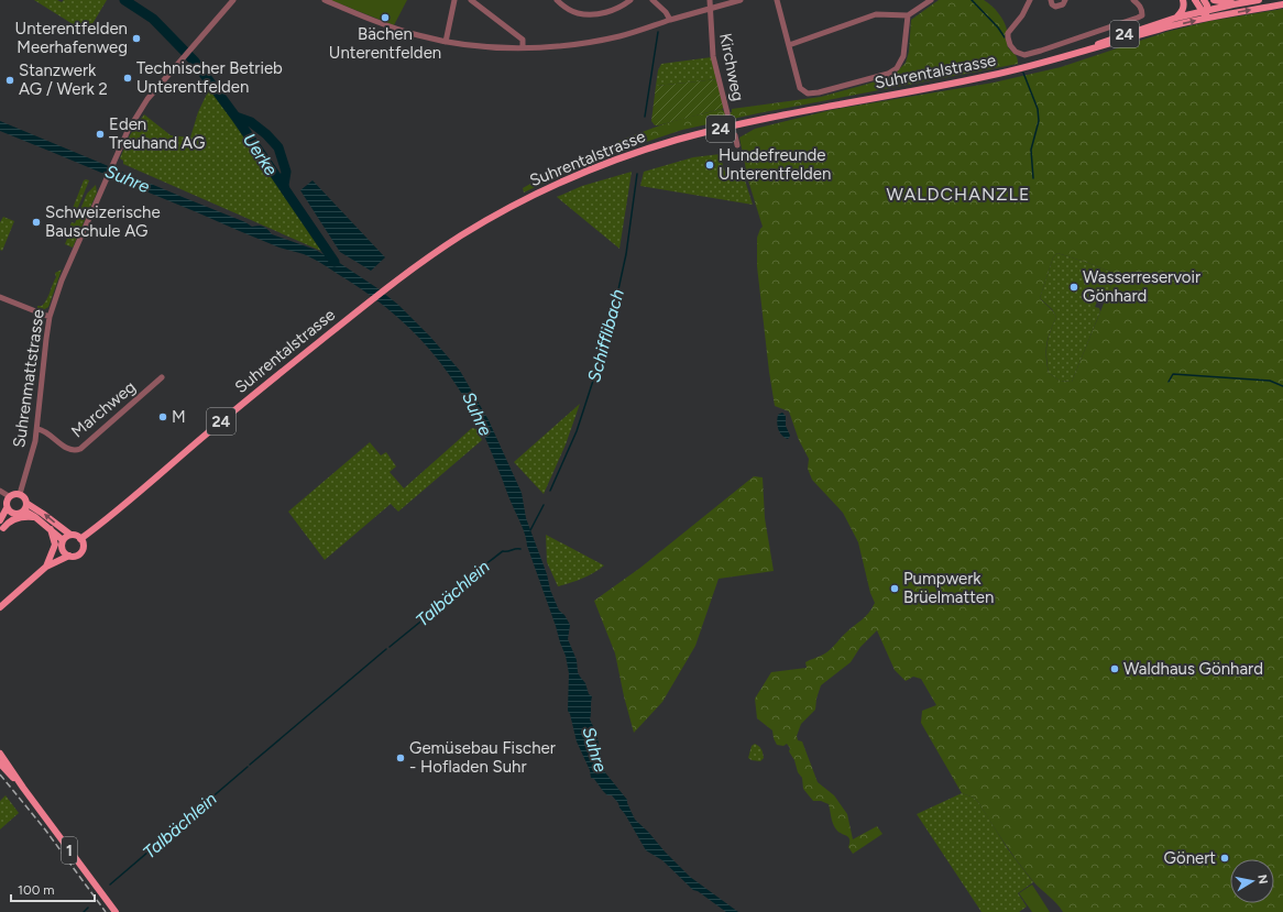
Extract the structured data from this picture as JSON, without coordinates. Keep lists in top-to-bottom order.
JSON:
{
  "streets": {
    "main road": ["24", "Suhrentalstrasse", "1"],
    "street": ["Kirchweg", "Suhrenmattstrasse", "Marchweg"]
  },
  "crossings": [
    ["24", "Suhrentalstrasse"],
    ["Suhrenmattstrasse", "Marchweg"]
  ],
  "districts": ["WALDCHANZLE"],
  "water": [
    "Uerke",
    "Suhre",
    "Schifflibach",
    "Talbächlein"
  ],
  "places": [
    "Bächen Unterentfelden",
    "Unterentfelden Meerhafenweg",
    "Technischer Betrieb Unterentfelden",
    "Stanzwerk AG / Werk 2",
    "Eden Treuhand AG",
    "Hundefreunde Unterentfelden",
    "Schweizerische Bauschule AG",
    "Wasserreservoir Gönhard",
    "M",
    "Pumpwerk Brüelmatten",
    "Waldhaus Gönhard",
    "Gemüsebau Fischer - Hofladen Suhr",
    "Gönert"
  ],
  "scale_bar": "100 m",
  "north": "right"
}
